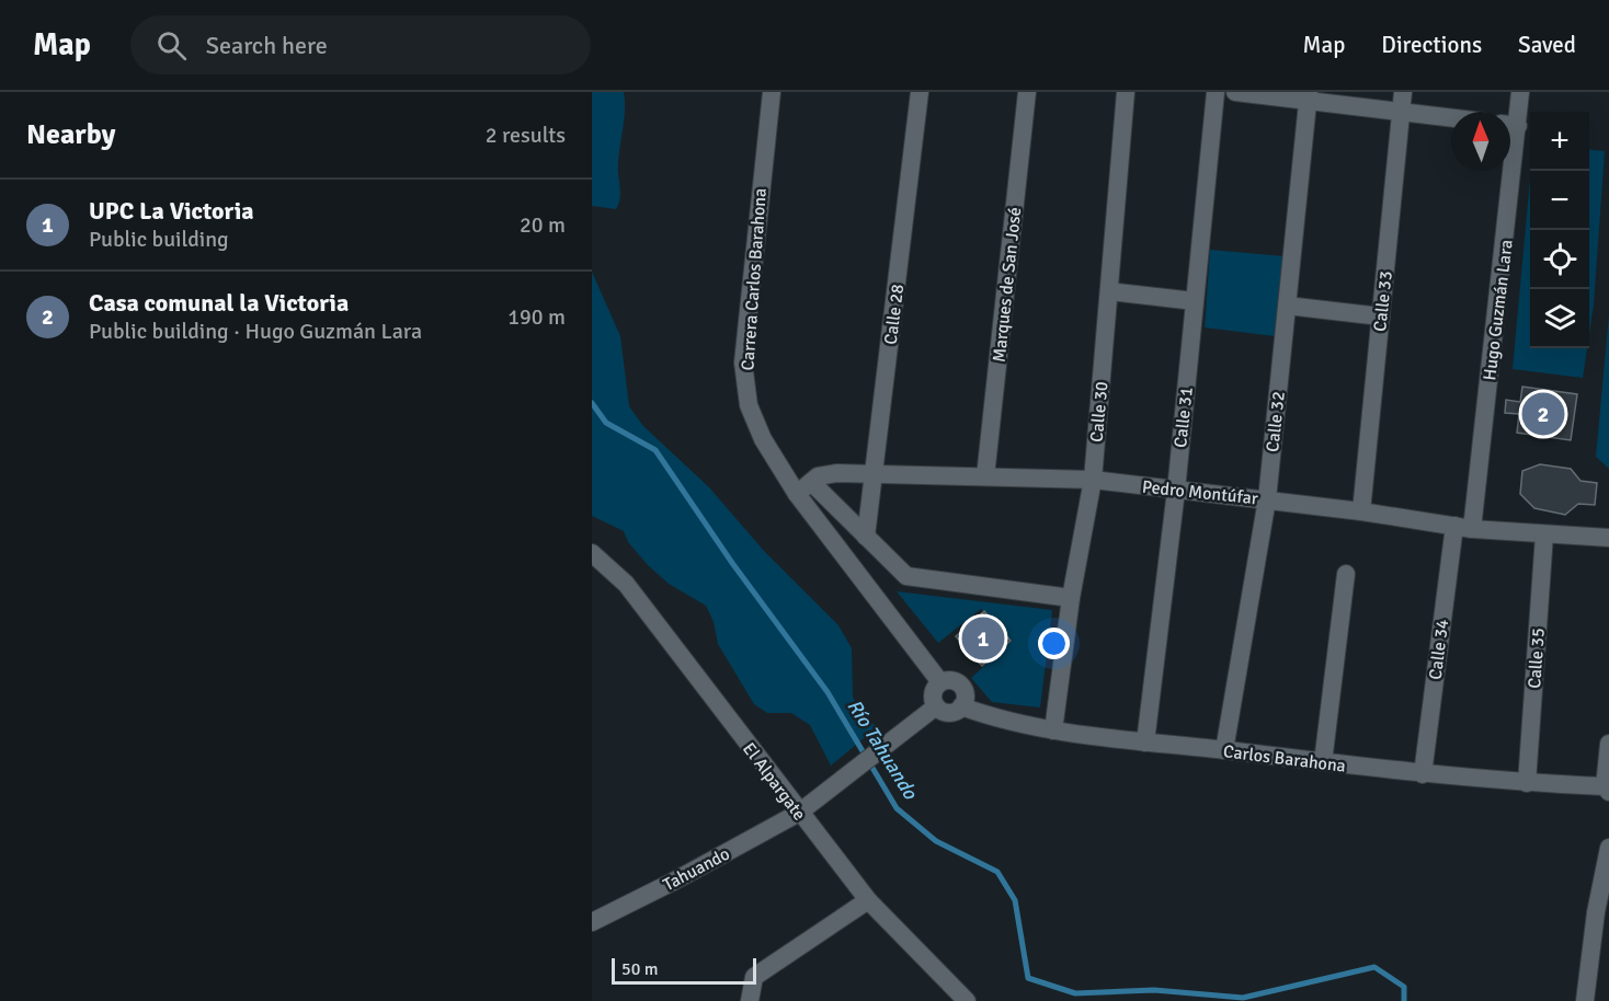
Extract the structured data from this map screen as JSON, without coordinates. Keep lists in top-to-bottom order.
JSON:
{
  "streets": {
    "street": [
      "Carrera Carlos Barahona",
      "Marques de San José",
      "Calle 33",
      "Hugo Guzmán Lara",
      "Calle 28",
      "Calle 30",
      "Calle 31",
      "Calle 32",
      "Pedro Montúfar",
      "Calle 34",
      "Calle 35",
      "Carlos Barahona",
      "El Alpargate",
      "Tahuando"
    ]
  },
  "crossings": [
    ["Carrera Carlos Barahona", "Pedro Montúfar"],
    ["Carrera Carlos Barahona", "Carlos Barahona"],
    ["Carrera Carlos Barahona", "Tahuando"],
    ["Marques de San José", "Pedro Montúfar"],
    ["Calle 33", "Pedro Montúfar"],
    ["Hugo Guzmán Lara", "Pedro Montúfar"],
    ["Hugo Guzmán Lara", "Calle 34"],
    ["Calle 28", "Pedro Montúfar"],
    ["Calle 30", "Pedro Montúfar"],
    ["Calle 30", "Carlos Barahona"],
    ["Calle 31", "Pedro Montúfar"],
    ["Calle 31", "Carlos Barahona"],
    ["Calle 32", "Pedro Montúfar"],
    ["Calle 32", "Carlos Barahona"],
    ["Pedro Montúfar", "Calle 34"],
    ["Pedro Montúfar", "Calle 35"],
    ["Calle 34", "Carlos Barahona"],
    ["Calle 35", "Carlos Barahona"],
    ["Carlos Barahona", "Tahuando"],
    ["El Alpargate", "Tahuando"]
  ],
  "water": ["Río Tahuando"],
  "scale_bar": "50 m",
  "north": "top",
  "page": {
    "header": "Map",
    "search": "Search here",
    "nav": ["Map", "Directions", "Saved"],
    "heading": ["Nearby", "2 results"],
    "map_buttons": ["+", "−"],
    "list": [
      {
        "mark": "1",
        "name": "UPC La Victoria",
        "note": "Public building",
        "value": "20 m"
      },
      {
        "mark": "2",
        "name": "Casa comunal la Victoria",
        "note": "Public building · Hugo Guzmán Lara",
        "value": "190 m"
      }
    ],
    "pins": ["2", "1"],
    "scale": "50 m"
  }
}
